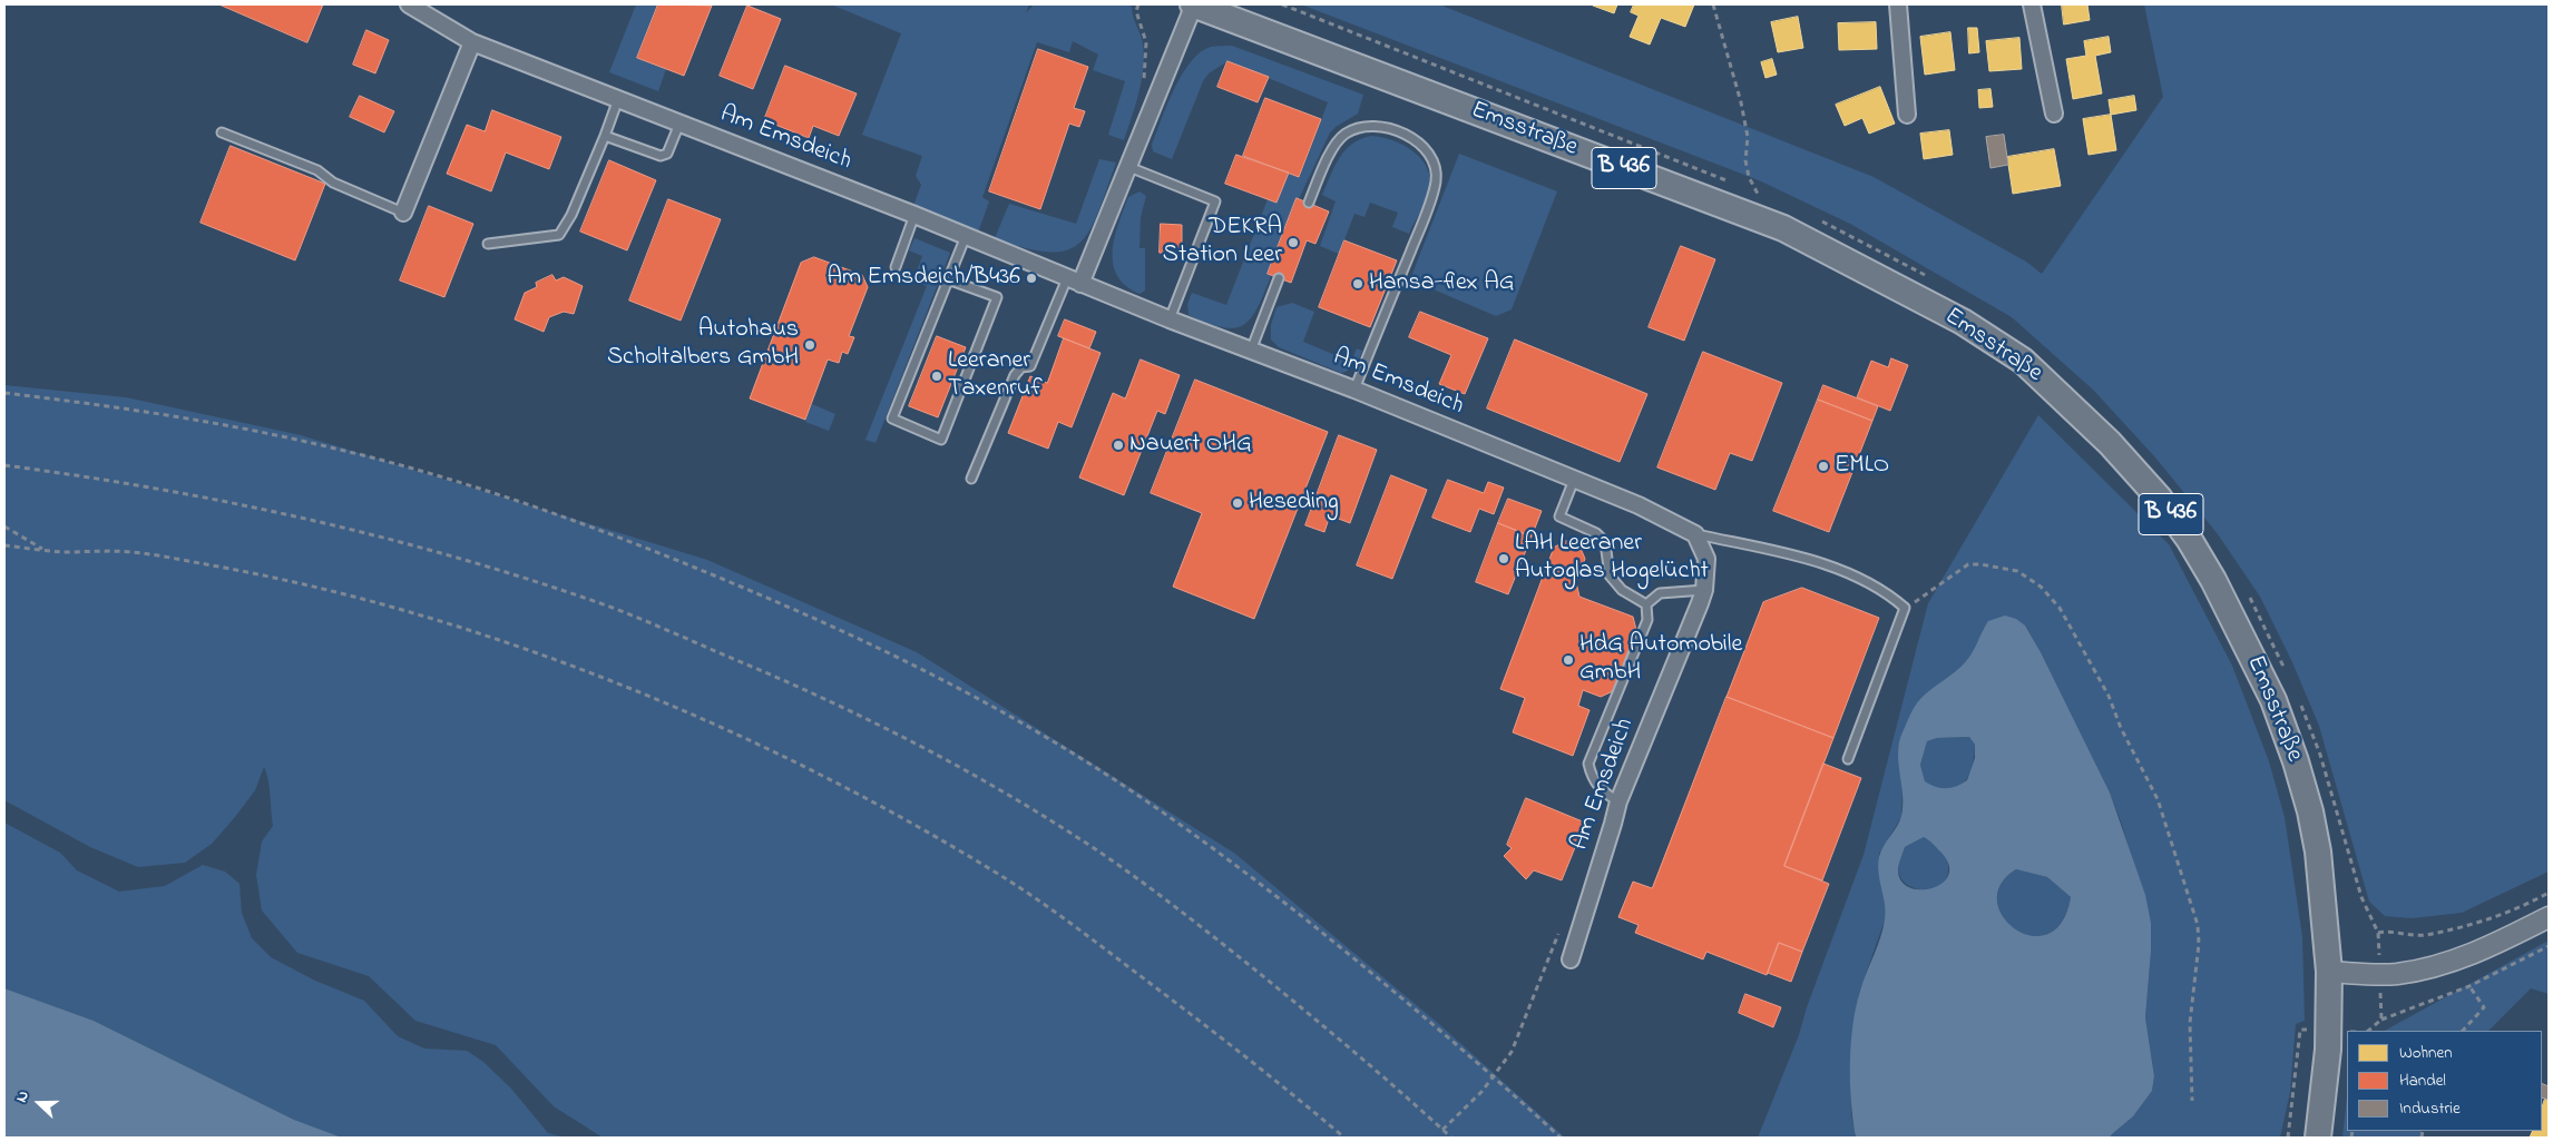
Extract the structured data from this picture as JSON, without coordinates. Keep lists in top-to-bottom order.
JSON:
{
  "streets": {
    "main road": ["Emsstraße", "B 436"],
    "street": ["Am Emsdeich"]
  },
  "places": [
    "DEKRA Station Leer",
    "Am Emsdeich/B436",
    "Hansa-flex AG",
    "Autohaus Scholtalbers GmbH",
    "Leeraner Taxenruf",
    "Nauert OHG",
    "EMLO",
    "Heseding",
    "LAH Leeraner Autoglas Hogelücht",
    "HdG Automobile GmbH"
  ],
  "legend": ["Wohnen", "Handel", "Industrie"],
  "north": "left"
}
